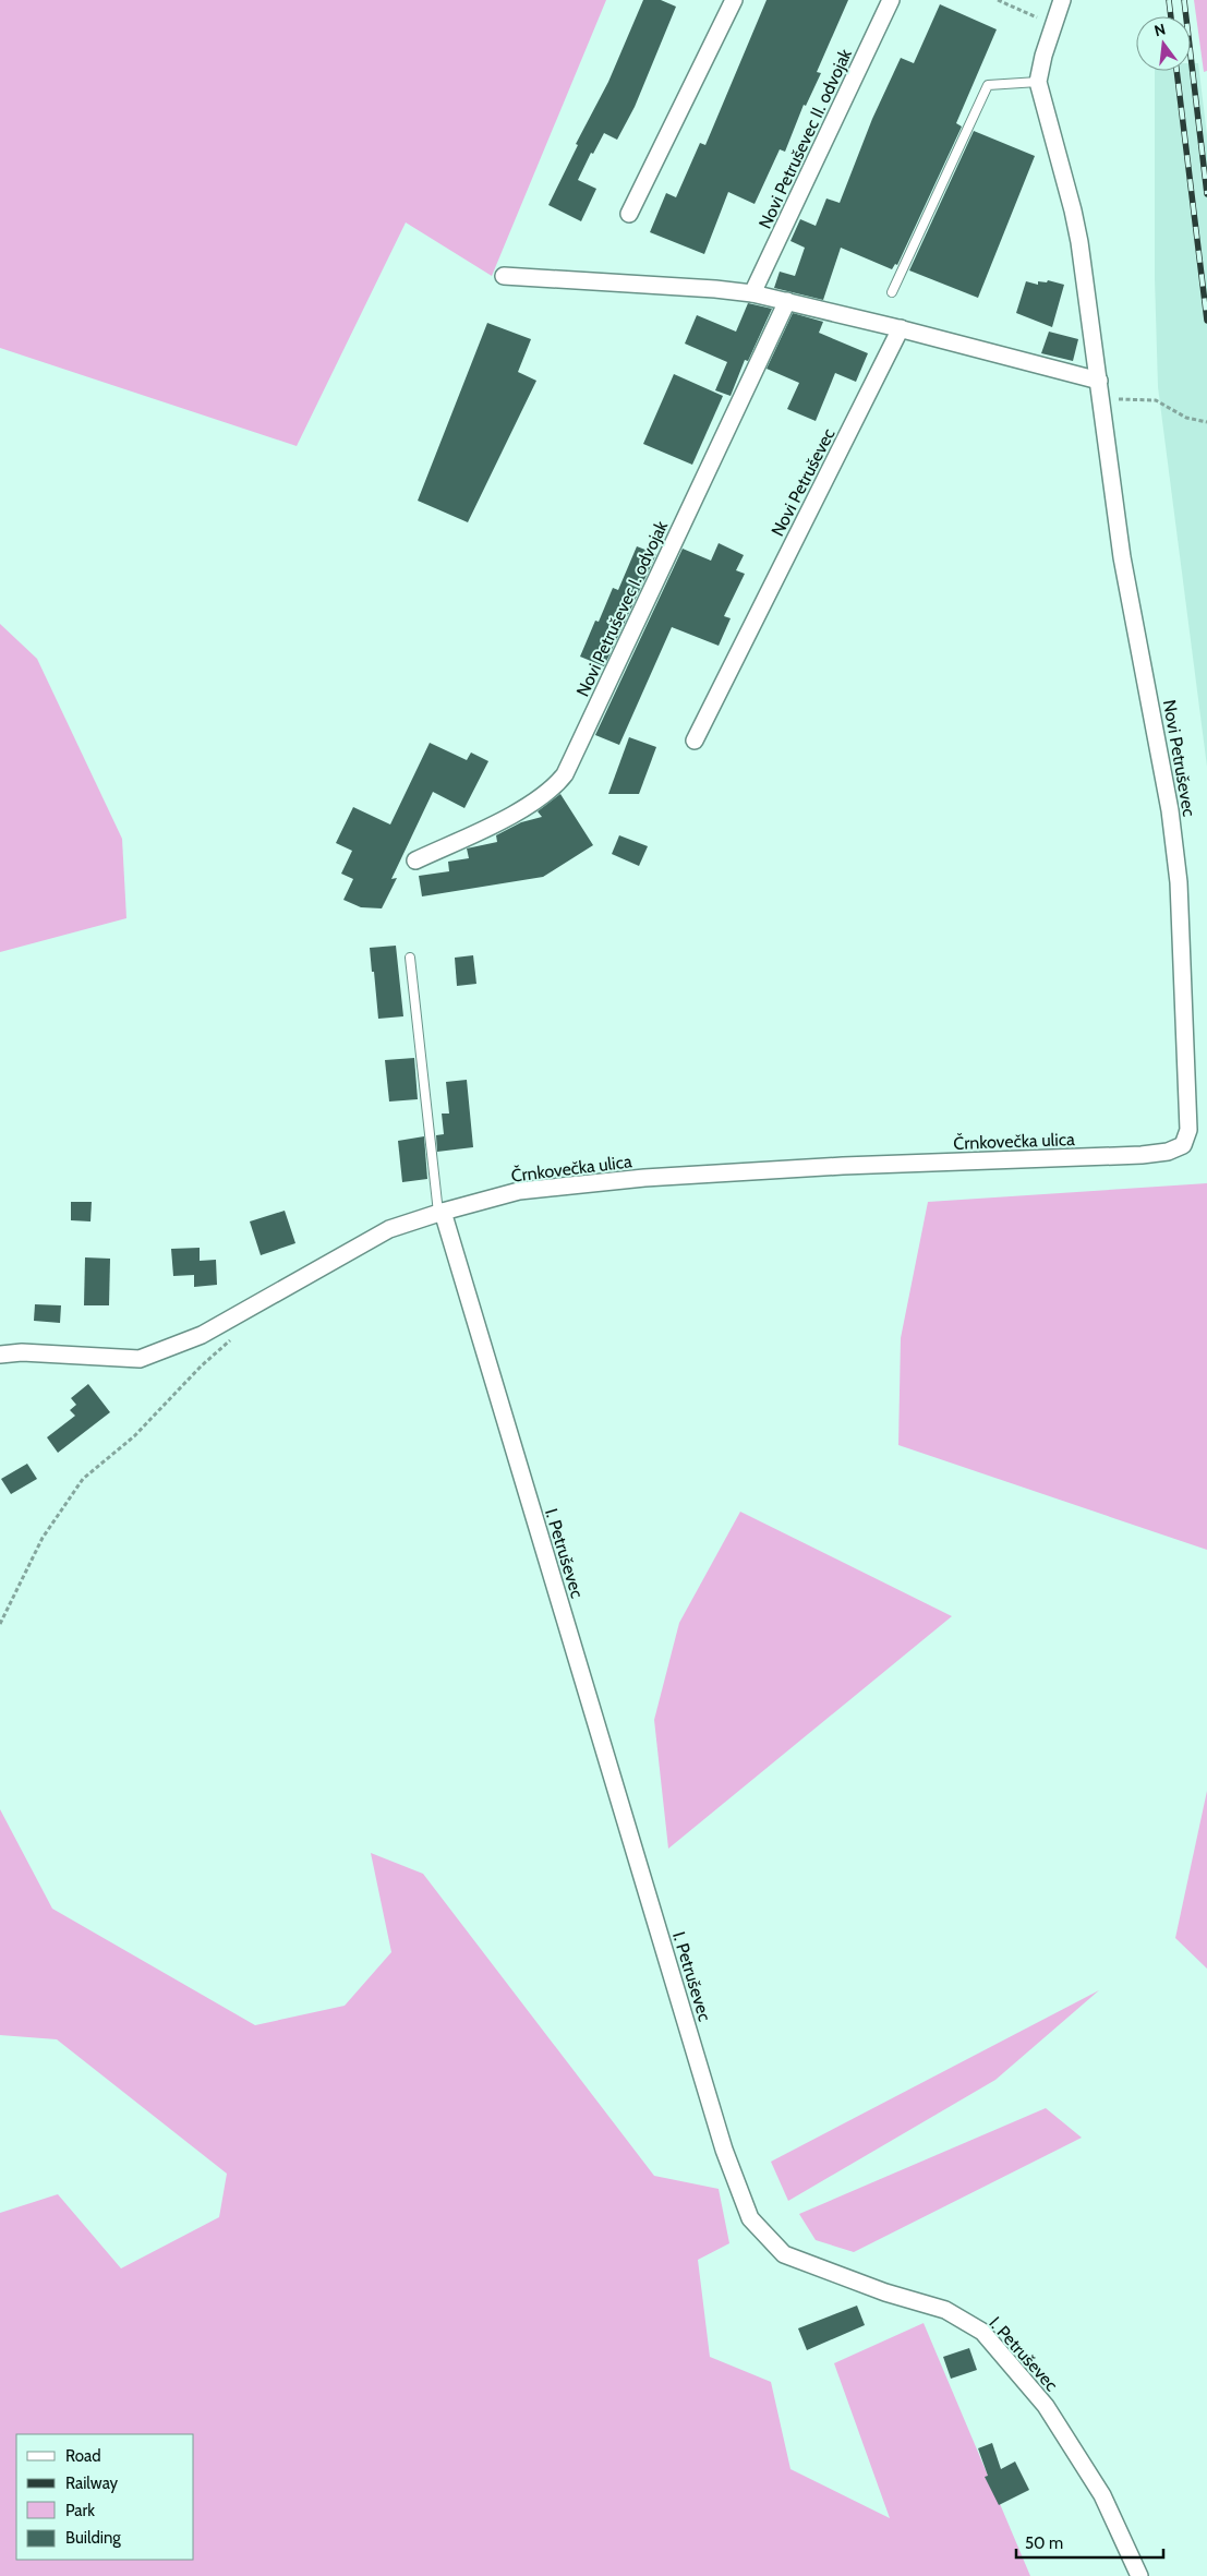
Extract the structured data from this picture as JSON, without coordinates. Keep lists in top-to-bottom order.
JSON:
{
  "streets": {
    "street": [
      "Novi Petruševec II. odvojak",
      "Novi Petruševec",
      "Novi Petruševec I. odvojak",
      "Črnkovečka ulica",
      "I. Petruševec"
    ]
  },
  "crossings": [
    ["Novi Petruševec", "Črnkovečka ulica"],
    ["Črnkovečka ulica", "I. Petruševec"]
  ],
  "legend": [
    "Road",
    "Railway",
    "Park",
    "Building"
  ],
  "scale_bar": "50 m",
  "north": "top"
}
